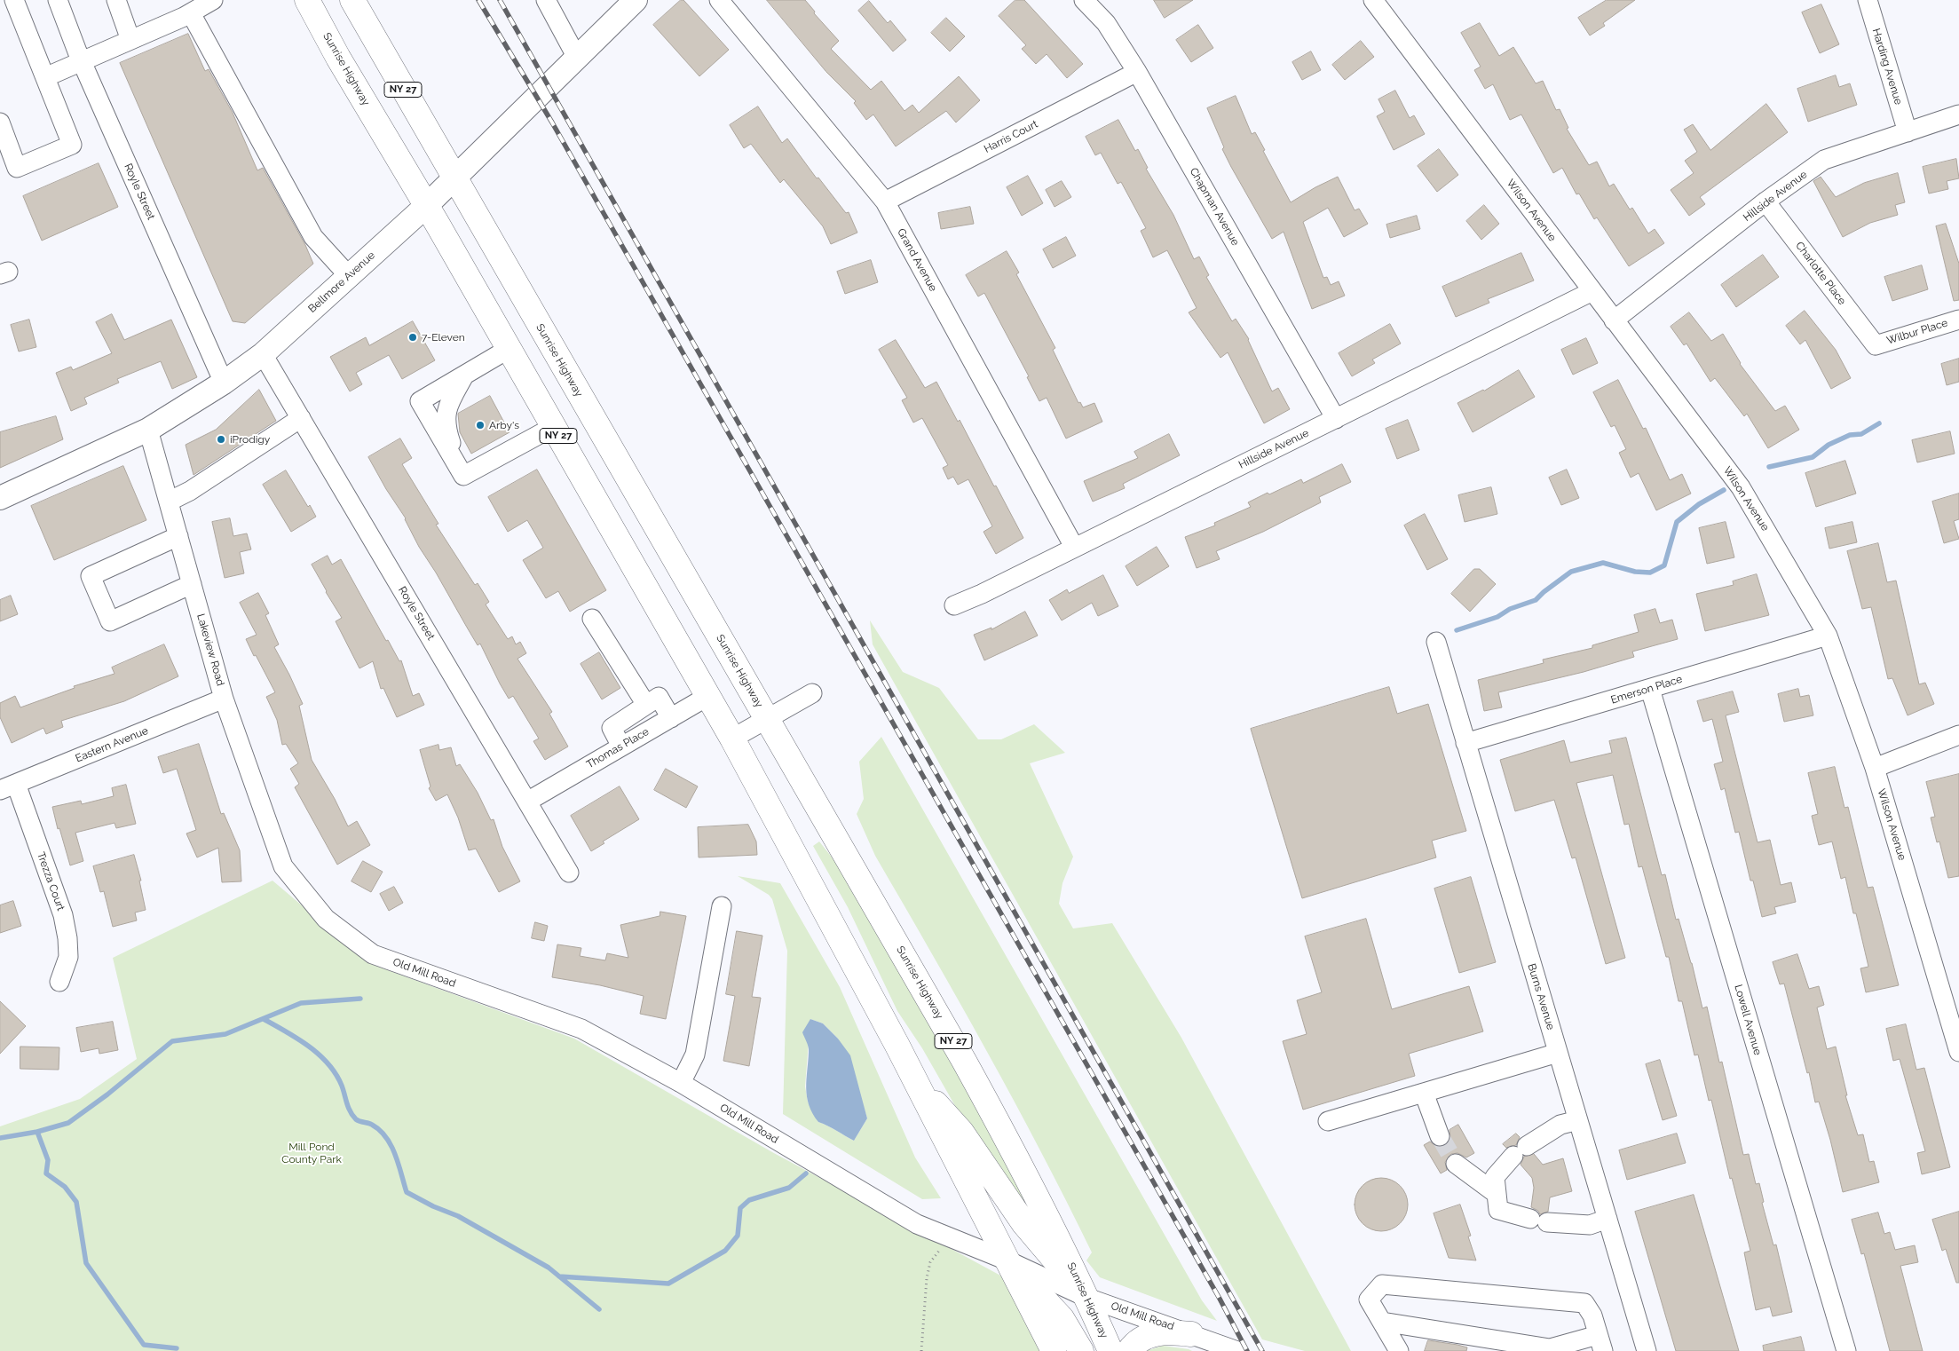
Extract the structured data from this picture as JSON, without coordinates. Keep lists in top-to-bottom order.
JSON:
{
  "streets": {
    "highway": ["Sunrise Highway", "NY 27"],
    "main road": ["Bellmore Avenue"],
    "street": [
      "Harding Avenue",
      "Harris Court",
      "Royle Street",
      "Hillside Avenue",
      "Chapman Avenue",
      "Wilson Avenue",
      "Grand Avenue",
      "Charlotte Place",
      "Wilbur Place",
      "Lakeview Road",
      "Emerson Place",
      "Eastern Avenue",
      "Thomas Place",
      "Trezza Court",
      "Old Mill Road",
      "Burns Avenue",
      "Lowell Avenue"
    ]
  },
  "crossings": [
    ["Harding Avenue", "Hillside Avenue"],
    ["Sunrise Highway", "Bellmore Avenue"],
    ["Sunrise Highway", "Thomas Place"],
    ["Sunrise Highway", "Old Mill Road"],
    ["Harris Court", "Chapman Avenue"],
    ["Harris Court", "Grand Avenue"],
    ["Royle Street", "Bellmore Avenue"],
    ["Royle Street", "Thomas Place"],
    ["Hillside Avenue", "Chapman Avenue"],
    ["Hillside Avenue", "Wilson Avenue"],
    ["Hillside Avenue", "Grand Avenue"],
    ["Hillside Avenue", "Charlotte Place"],
    ["Wilson Avenue", "Emerson Place"],
    ["Charlotte Place", "Wilbur Place"],
    ["Bellmore Avenue", "Lakeview Road"],
    ["Lakeview Road", "Eastern Avenue"],
    ["Lakeview Road", "Old Mill Road"],
    ["Emerson Place", "Burns Avenue"],
    ["Emerson Place", "Lowell Avenue"],
    ["Eastern Avenue", "Trezza Court"]
  ],
  "parks": ["Mill Pond County Park"],
  "places": ["7-Eleven", "Arby's", "iProdigy"]
}
